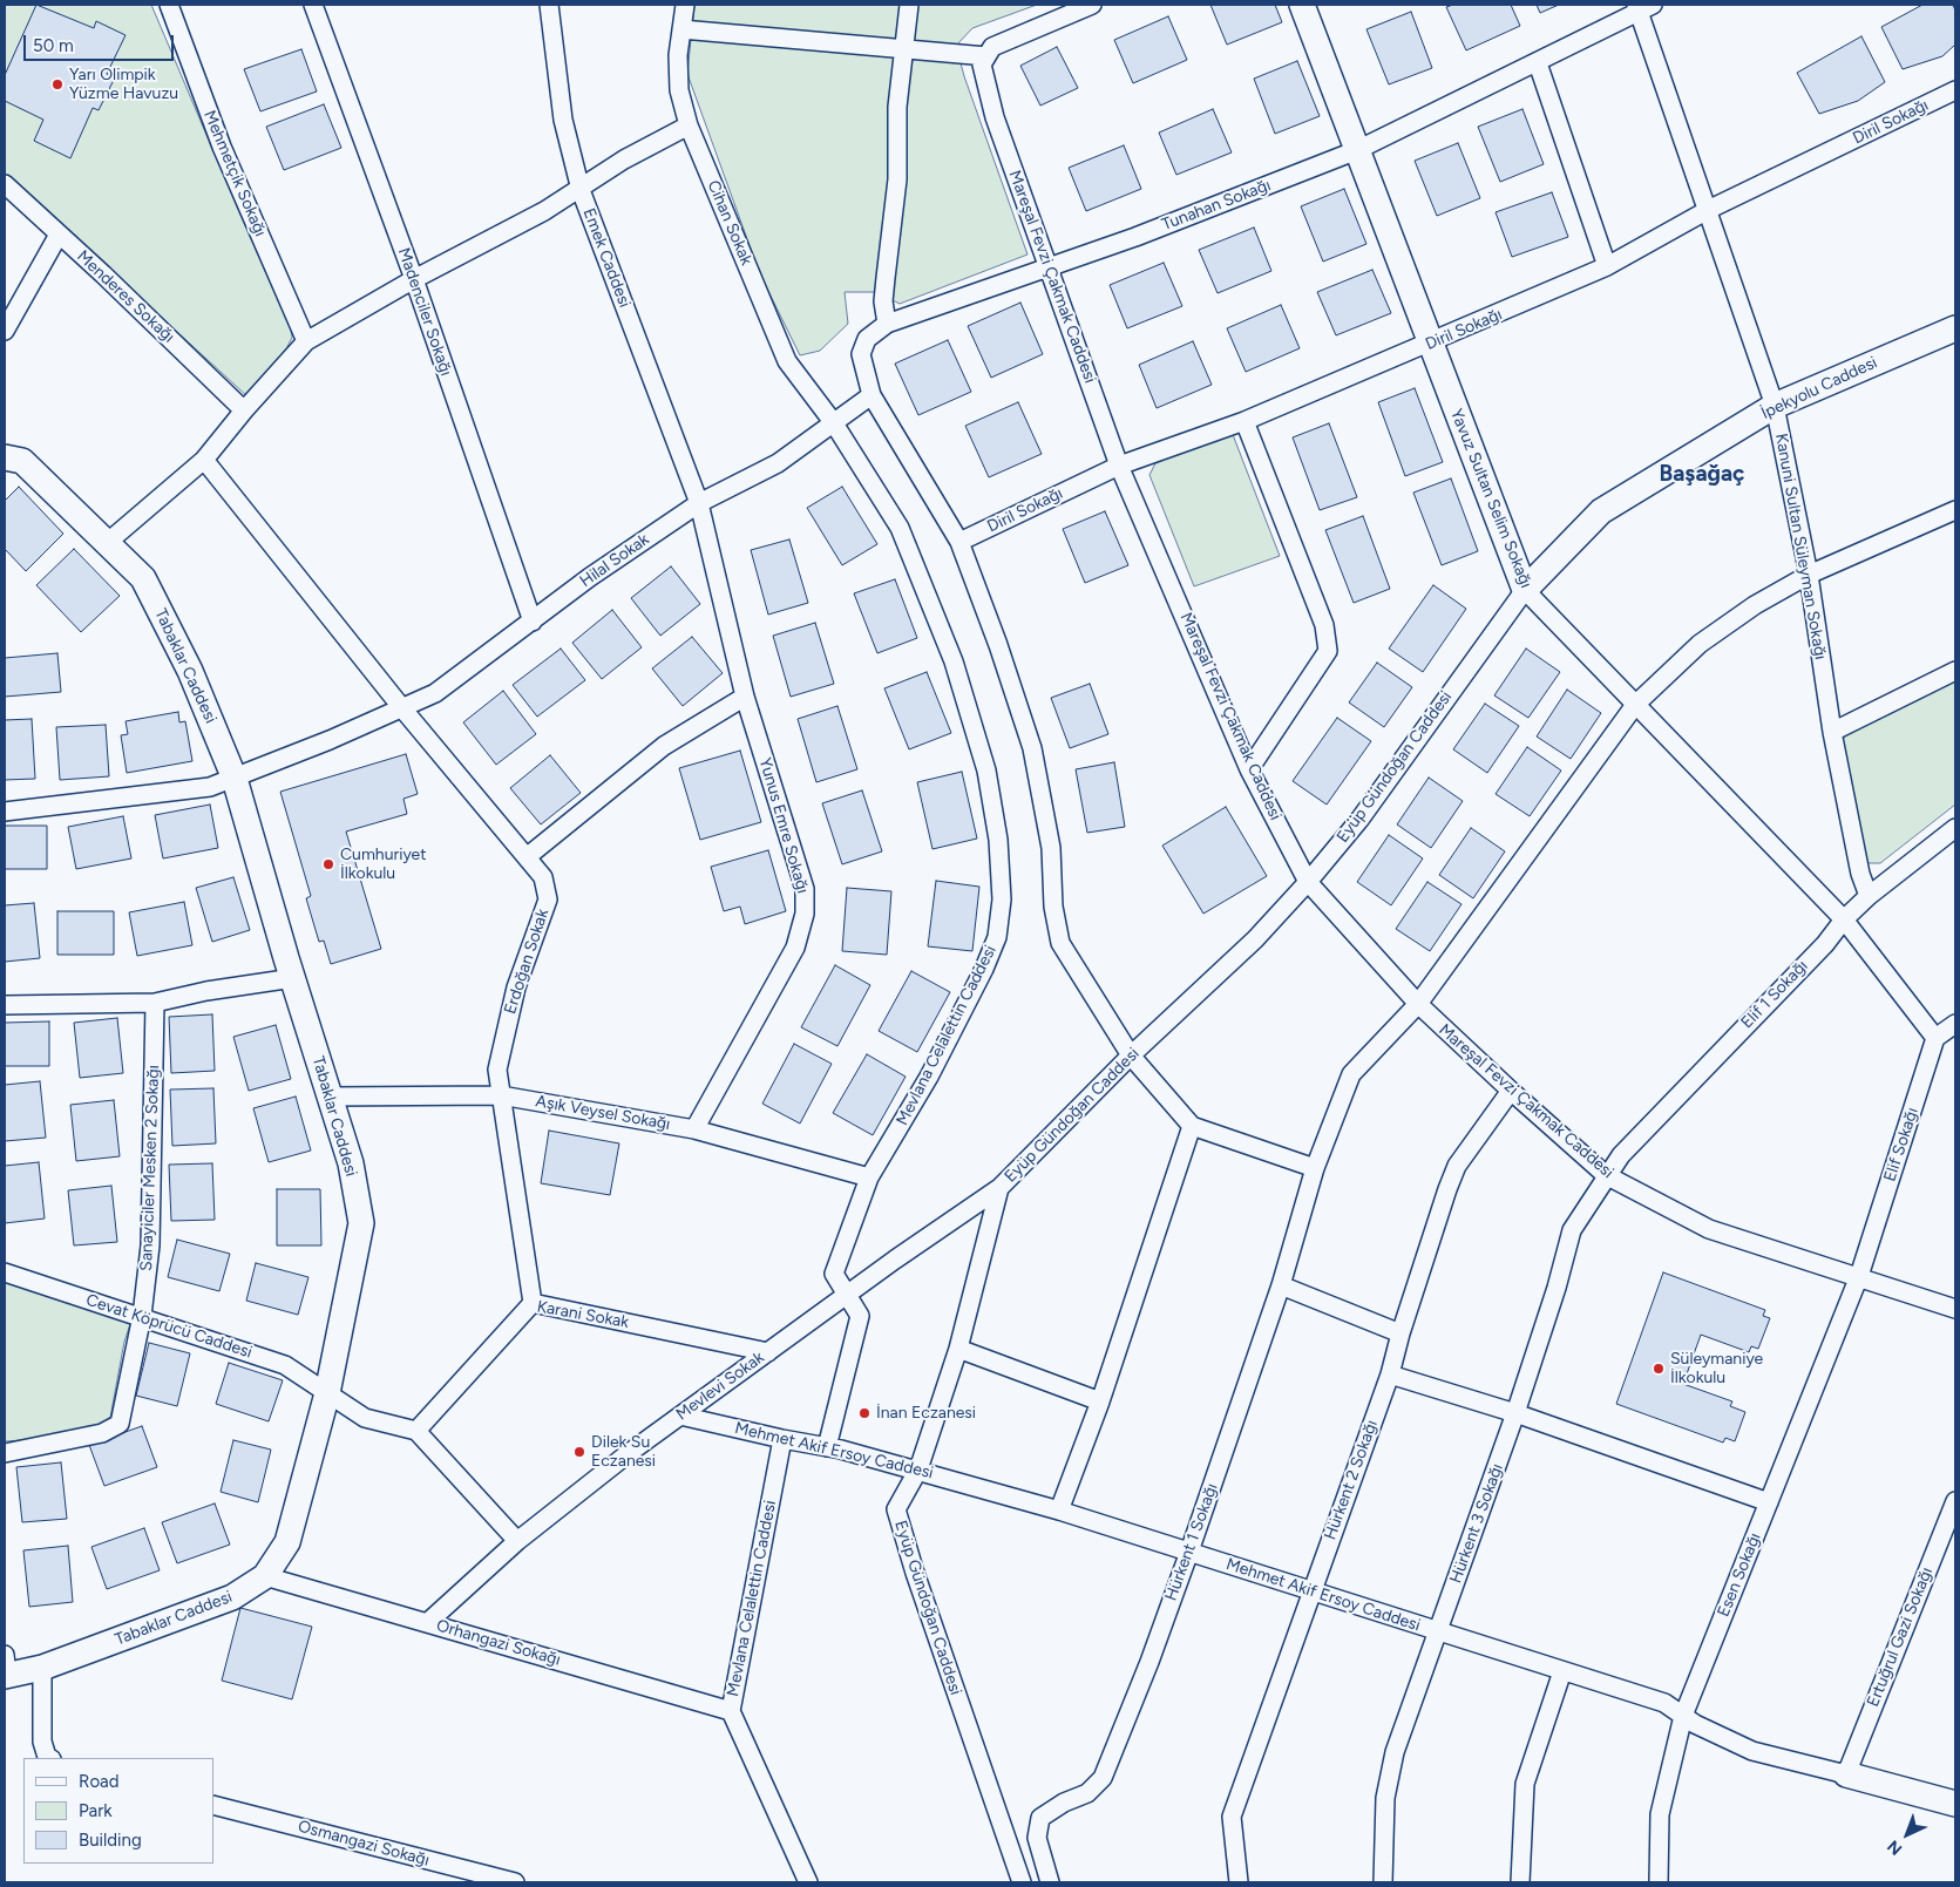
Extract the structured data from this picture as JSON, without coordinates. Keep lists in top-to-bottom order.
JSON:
{
  "streets": {
    "street": [
      "Diril Sokağı",
      "Mehmetçik Sokağı",
      "Tunahan Sokağı",
      "Cihan Sokak",
      "Emek Caddesi",
      "Mareşal Fevzi Çakmak Caddesi",
      "Menderes Sokağı",
      "Madenciler Sokağı",
      "İpekyolu Caddesi",
      "Yavuz Sultan Selim Sokağı",
      "Kanuni Sultan Süleyman Sokağı",
      "Hilal Sokak",
      "Tabaklar Caddesi",
      "Eyüp Gündoğan Caddesi",
      "Yunus Emre Sokağı",
      "Erdoğan Sokak",
      "Elif 1 Sokağı",
      "Mevlana Celalettin Caddesi",
      "Aşık Veysel Sokağı",
      "Elif Sokağı",
      "Sanayiciler Mesken 2 Sokağı",
      "Karani Sokak",
      "Cevat Köprücü Caddesi",
      "Mevlevi Sokak",
      "Mehmet Akif Ersoy Caddesi",
      "Hürkent 2 Sokağı",
      "Hürkent 3 Sokağı",
      "Hürkent 1 Sokağı",
      "Esen Sokağı",
      "Ertuğrul Gazi Sokağı",
      "Orhangazi Sokağı",
      "Osmangazi Sokağı"
    ]
  },
  "crossings": [
    ["Diril Sokağı", "Tunahan Sokağı"],
    ["Diril Sokağı", "Mareşal Fevzi Çakmak Caddesi"],
    ["Diril Sokağı", "Yavuz Sultan Selim Sokağı"],
    ["Diril Sokağı", "Kanuni Sultan Süleyman Sokağı"],
    ["Tunahan Sokağı", "Mareşal Fevzi Çakmak Caddesi"],
    ["Tunahan Sokağı", "Yavuz Sultan Selim Sokağı"],
    ["Tunahan Sokağı", "Kanuni Sultan Süleyman Sokağı"],
    ["Tunahan Sokağı", "Eyüp Gündoğan Caddesi"],
    ["Cihan Sokak", "Hilal Sokak"],
    ["Cihan Sokak", "Mevlana Celalettin Caddesi"],
    ["Emek Caddesi", "Hilal Sokak"],
    ["Emek Caddesi", "Yunus Emre Sokağı"],
    ["Mareşal Fevzi Çakmak Caddesi", "Eyüp Gündoğan Caddesi"],
    ["Mareşal Fevzi Çakmak Caddesi", "Elif 1 Sokağı"],
    ["Mareşal Fevzi Çakmak Caddesi", "Elif Sokağı"],
    ["Mareşal Fevzi Çakmak Caddesi", "Hürkent 2 Sokağı"],
    ["Mareşal Fevzi Çakmak Caddesi", "Hürkent 3 Sokağı"],
    ["Mareşal Fevzi Çakmak Caddesi", "Hürkent 1 Sokağı"],
    ["Mareşal Fevzi Çakmak Caddesi", "Esen Sokağı"],
    ["Madenciler Sokağı", "Hilal Sokak"],
    ["İpekyolu Caddesi", "Yavuz Sultan Selim Sokağı"],
    ["İpekyolu Caddesi", "Kanuni Sultan Süleyman Sokağı"],
    ["İpekyolu Caddesi", "Eyüp Gündoğan Caddesi"],
    ["Yavuz Sultan Selim Sokağı", "Eyüp Gündoğan Caddesi"],
    ["Yavuz Sultan Selim Sokağı", "Elif 1 Sokağı"],
    ["Yavuz Sultan Selim Sokağı", "Elif Sokağı"],
    ["Yavuz Sultan Selim Sokağı", "Hürkent 1 Sokağı"],
    ["Kanuni Sultan Süleyman Sokağı", "Elif 1 Sokağı"],
    ["Kanuni Sultan Süleyman Sokağı", "Hürkent 1 Sokağı"],
    ["Hilal Sokak", "Tabaklar Caddesi"],
    ["Hilal Sokak", "Yunus Emre Sokağı"],
    ["Hilal Sokak", "Mevlana Celalettin Caddesi"],
    ["Tabaklar Caddesi", "Aşık Veysel Sokağı"],
    ["Tabaklar Caddesi", "Cevat Köprücü Caddesi"],
    ["Tabaklar Caddesi", "Orhangazi Sokağı"],
    ["Eyüp Gündoğan Caddesi", "Mevlevi Sokak"],
    ["Eyüp Gündoğan Caddesi", "Mehmet Akif Ersoy Caddesi"],
    ["Yunus Emre Sokağı", "Aşık Veysel Sokağı"],
    ["Erdoğan Sokak", "Aşık Veysel Sokağı"],
    ["Erdoğan Sokak", "Karani Sokak"],
    ["Elif 1 Sokağı", "Hürkent 3 Sokağı"],
    ["Mevlana Celalettin Caddesi", "Aşık Veysel Sokağı"],
    ["Mevlana Celalettin Caddesi", "Mevlevi Sokak"],
    ["Mevlana Celalettin Caddesi", "Mehmet Akif Ersoy Caddesi"],
    ["Mevlana Celalettin Caddesi", "Orhangazi Sokağı"],
    ["Elif Sokağı", "Esen Sokağı"],
    ["Sanayiciler Mesken 2 Sokağı", "Cevat Köprücü Caddesi"],
    ["Karani Sokak", "Cevat Köprücü Caddesi"],
    ["Karani Sokak", "Mevlevi Sokak"],
    ["Mevlevi Sokak", "Mehmet Akif Ersoy Caddesi"],
    ["Mevlevi Sokak", "Orhangazi Sokağı"],
    ["Mehmet Akif Ersoy Caddesi", "Hürkent 2 Sokağı"],
    ["Mehmet Akif Ersoy Caddesi", "Hürkent 3 Sokağı"],
    ["Mehmet Akif Ersoy Caddesi", "Hürkent 1 Sokağı"],
    ["Mehmet Akif Ersoy Caddesi", "Esen Sokağı"],
    ["Mehmet Akif Ersoy Caddesi", "Ertuğrul Gazi Sokağı"]
  ],
  "districts": ["Başağaç"],
  "places": [
    "Yarı Olimpik Yüzme Havuzu",
    "Cumhuriyet İlkokulu",
    "Süleymaniye İlkokulu",
    "İnan Eczanesi",
    "Dilek Su Eczanesi"
  ],
  "legend": ["Road", "Park", "Building"],
  "scale_bar": "50 m",
  "north": "bottom left"
}
